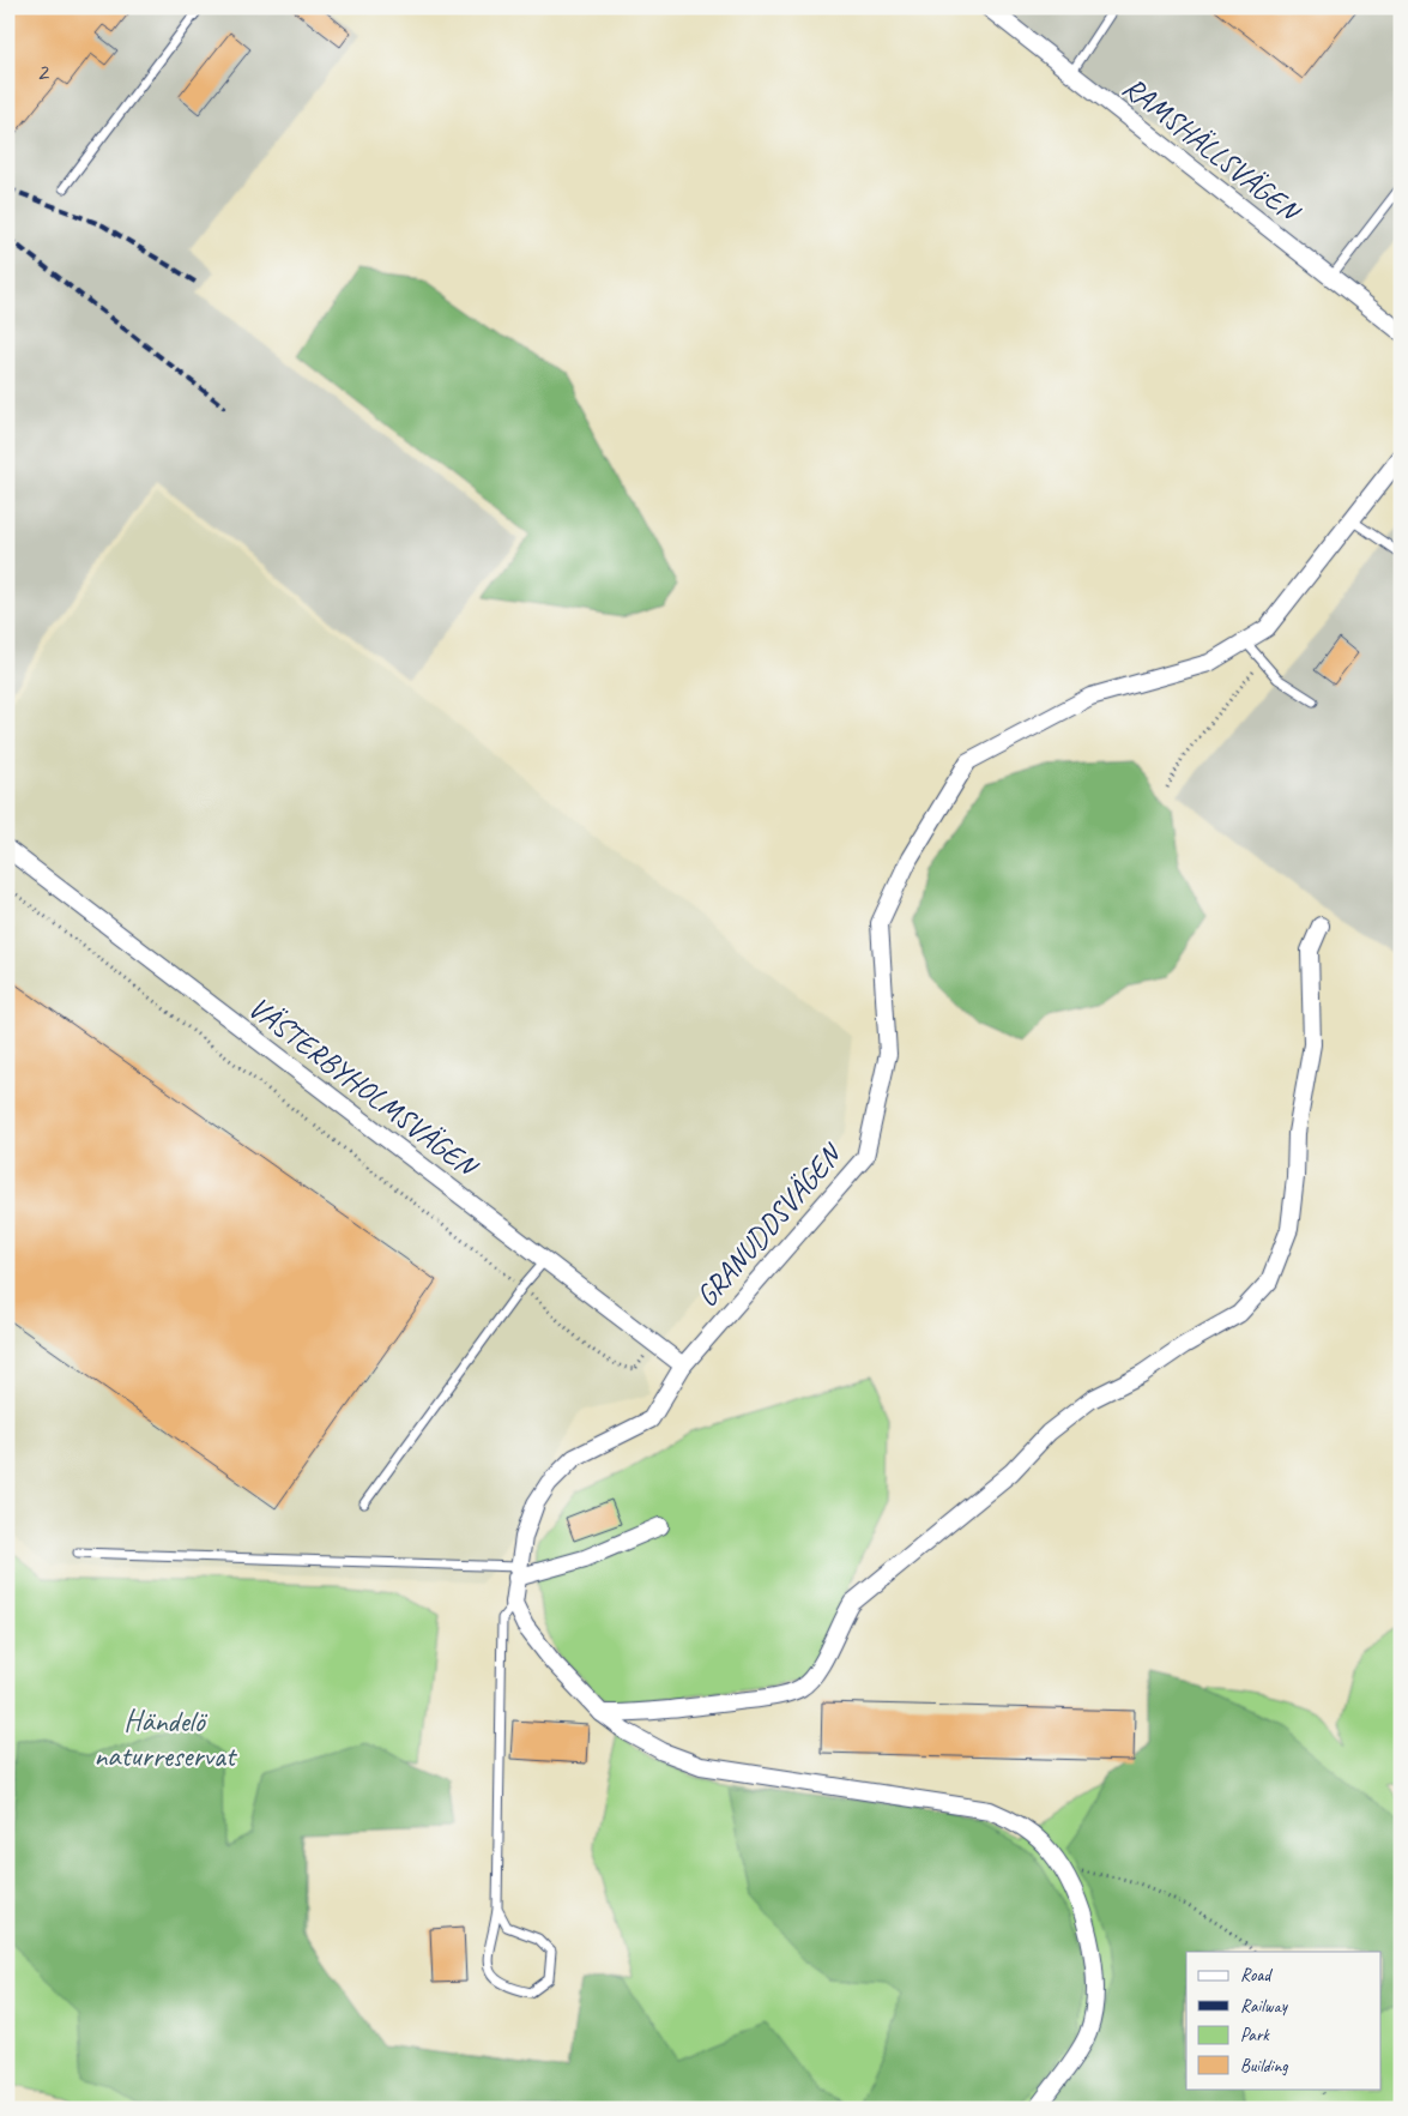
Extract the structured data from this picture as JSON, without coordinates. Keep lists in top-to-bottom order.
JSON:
{
  "streets": {
    "street": ["RAMSHÄLLSVÄGEN", "VÄSTERBYHOLMSVÄGEN", "GRANUDDSVÄGEN"]
  },
  "crossings": [
    ["VÄSTERBYHOLMSVÄGEN", "GRANUDDSVÄGEN"]
  ],
  "parks": ["Händelö naturreservat"],
  "house_numbers": ["2"],
  "legend": [
    "Road",
    "Railway",
    "Park",
    "Building"
  ]
}
